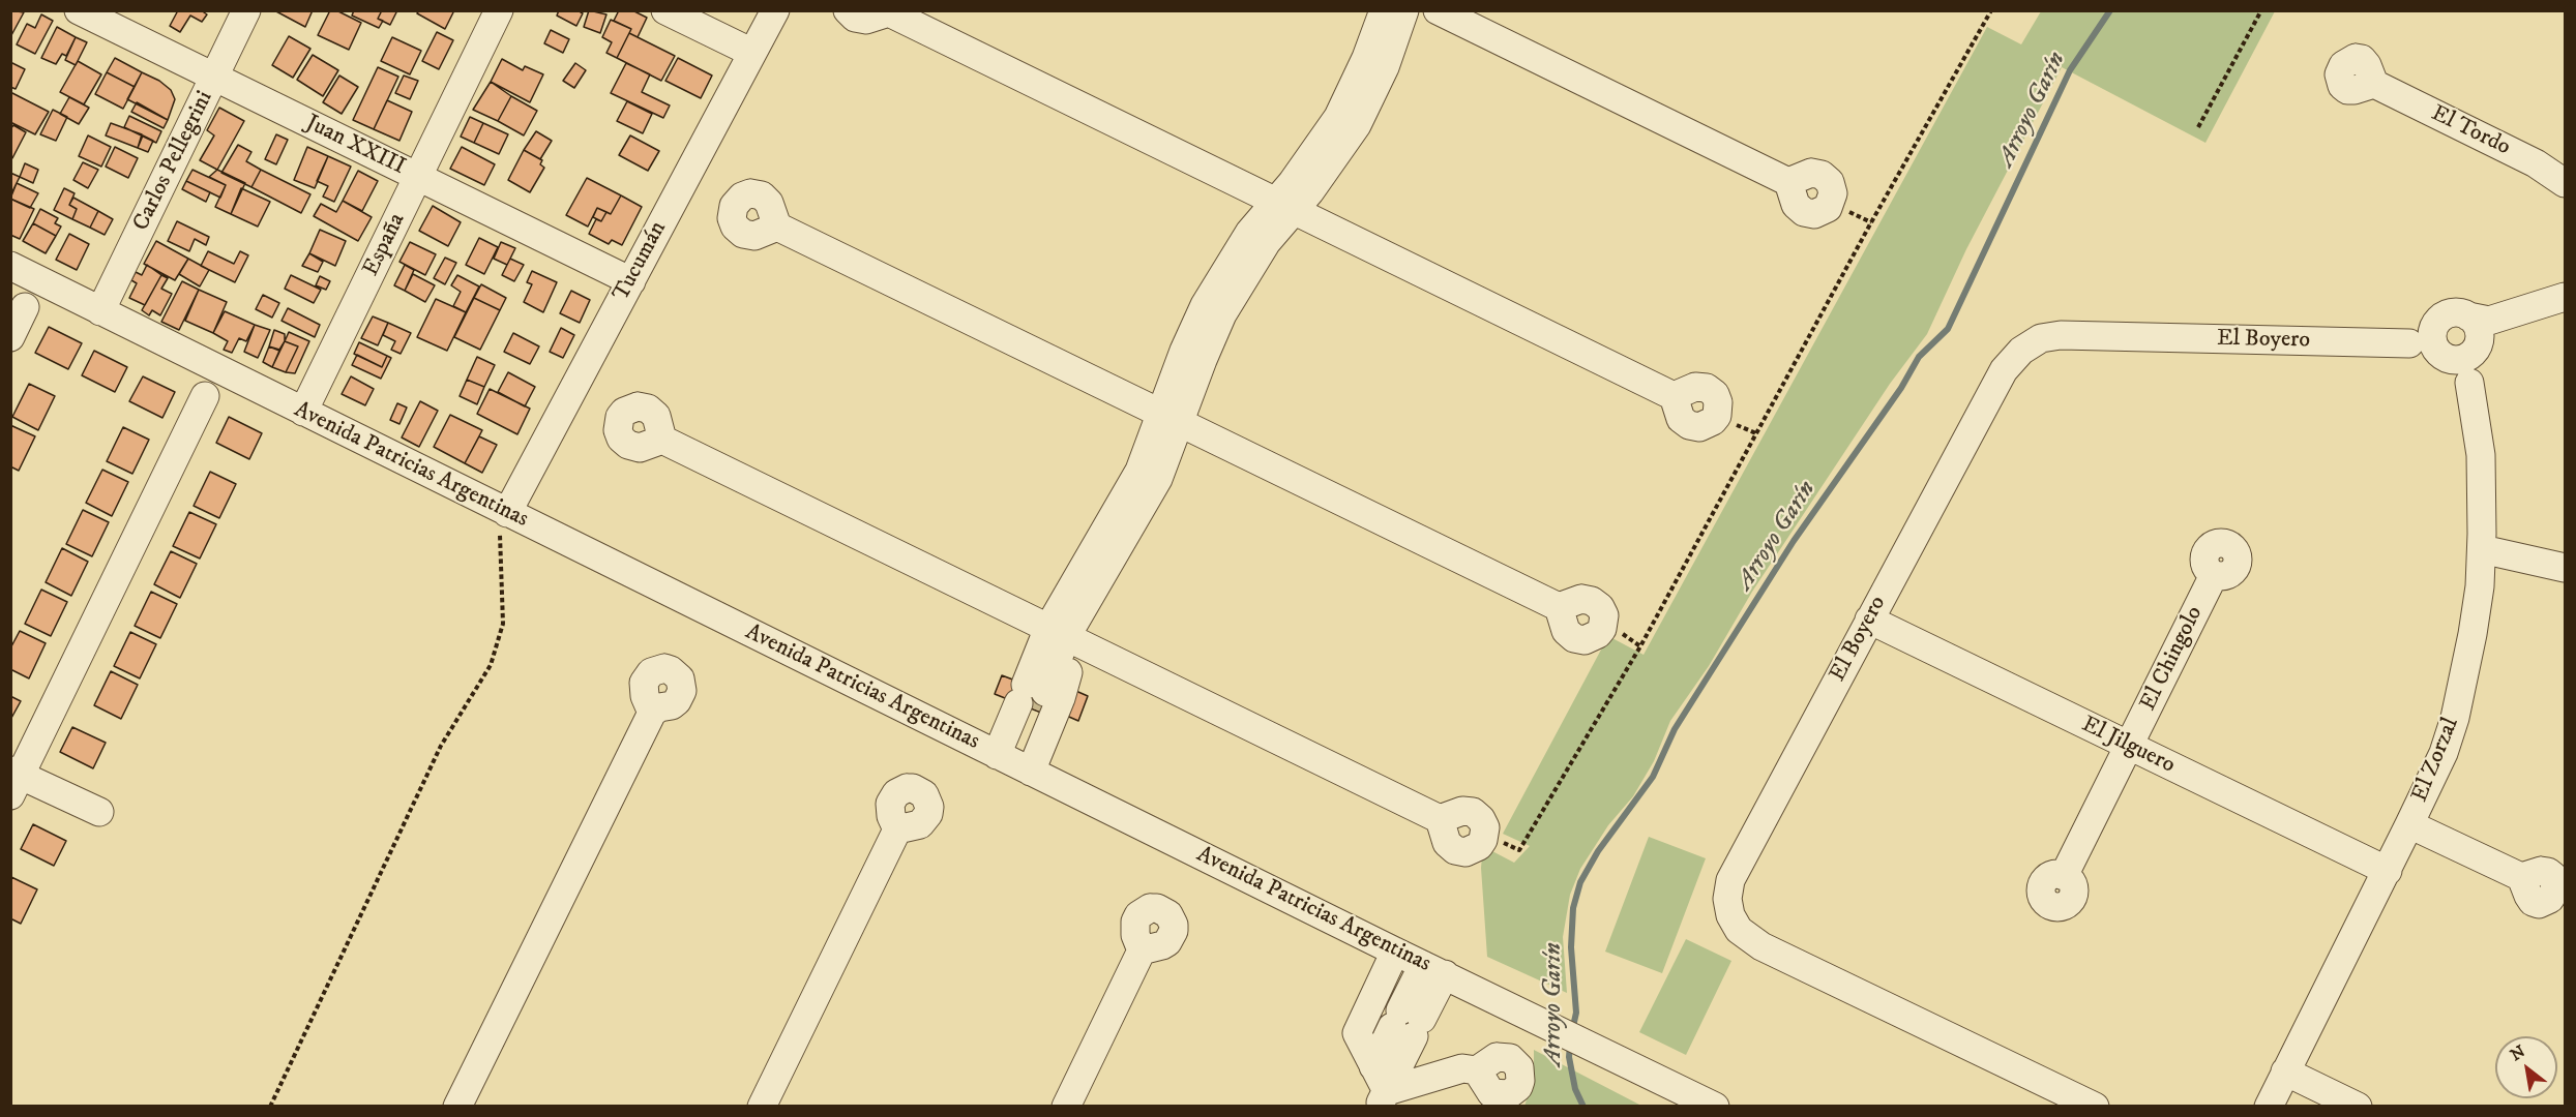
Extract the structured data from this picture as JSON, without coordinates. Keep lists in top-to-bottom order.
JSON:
{
  "streets": {
    "street": [
      "El Tordo",
      "Juan XXIII",
      "Carlos Pellegrini",
      "España",
      "Tucumán",
      "El Boyero",
      "Avenida Patricias Argentinas",
      "El Chingolo",
      "El Jilguero",
      "El Zorzal"
    ]
  },
  "crossings": [
    ["Juan XXIII", "Carlos Pellegrini"],
    ["Juan XXIII", "España"],
    ["Juan XXIII", "Tucumán"],
    ["Carlos Pellegrini", "Avenida Patricias Argentinas"],
    ["España", "Avenida Patricias Argentinas"],
    ["Tucumán", "Avenida Patricias Argentinas"],
    ["El Boyero", "El Jilguero"],
    ["El Boyero", "El Zorzal"],
    ["El Chingolo", "El Jilguero"],
    ["El Jilguero", "El Zorzal"]
  ],
  "water": ["Arroyo Garín"],
  "north": "top left"
}
